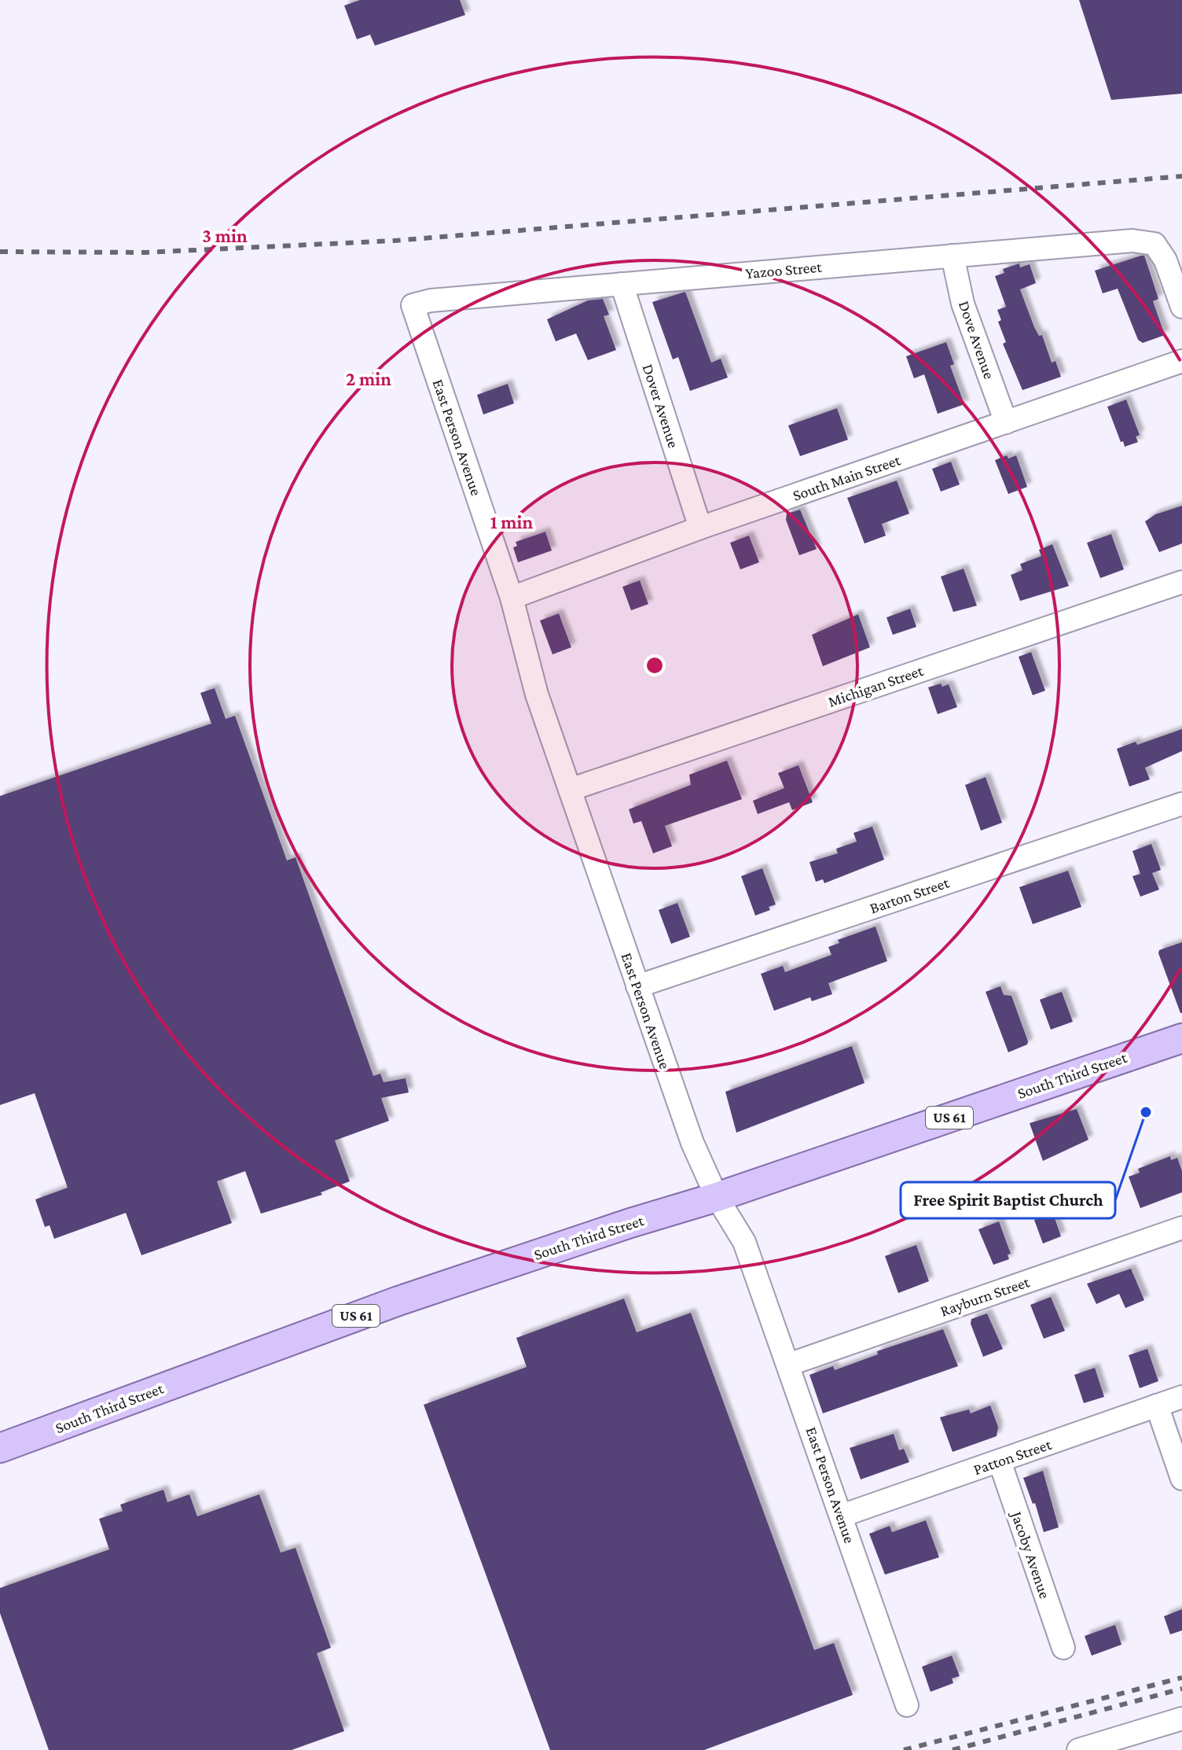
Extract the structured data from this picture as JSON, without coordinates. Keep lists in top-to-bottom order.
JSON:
{
  "streets": {
    "main road": ["South Third Street", "US 61"],
    "street": [
      "Yazoo Street",
      "Dove Avenue",
      "Dover Avenue",
      "East Person Avenue",
      "South Main Street",
      "Michigan Street",
      "Barton Street",
      "Rayburn Street",
      "Patton Street",
      "Jacoby Avenue"
    ]
  },
  "crossings": [
    ["Yazoo Street", "Dove Avenue"],
    ["Yazoo Street", "Dover Avenue"],
    ["Yazoo Street", "East Person Avenue"],
    ["Dove Avenue", "South Main Street"],
    ["Dover Avenue", "South Main Street"],
    ["East Person Avenue", "South Main Street"],
    ["East Person Avenue", "Michigan Street"],
    ["East Person Avenue", "Barton Street"],
    ["East Person Avenue", "South Third Street"],
    ["East Person Avenue", "Rayburn Street"],
    ["East Person Avenue", "Patton Street"],
    ["Patton Street", "Jacoby Avenue"]
  ],
  "places": ["Free Spirit Baptist Church"],
  "rings": ["3 min", "2 min", "1 min"]
}
